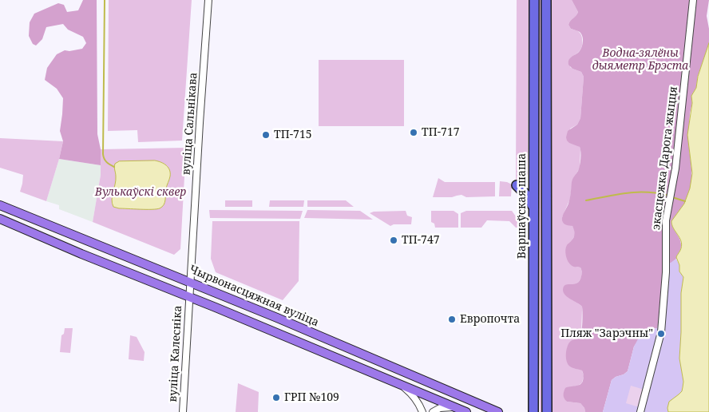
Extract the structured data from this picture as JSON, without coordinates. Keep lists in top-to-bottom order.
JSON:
{
  "streets": {
    "highway": ["Варшаўская шаша"],
    "main road": ["Чырвонасцяжная вуліца"],
    "street": ["вуліца Сальнікава", "экасцежка Дарога жыцця", "вуліца Калесніка"]
  },
  "crossings": [
    ["вуліца Сальнікава", "Чырвонасцяжная вуліца"],
    ["вуліца Сальнікава", "вуліца Калесніка"]
  ],
  "parks": ["Водна-зялёны дыяметр Брэста", "Вулькаўскі сквер"],
  "places": [
    "ТП-717",
    "ТП-715",
    "ТП-747",
    "Европочта",
    "Пляж \"Зарэчны\"",
    "ГРП №109"
  ]
}
